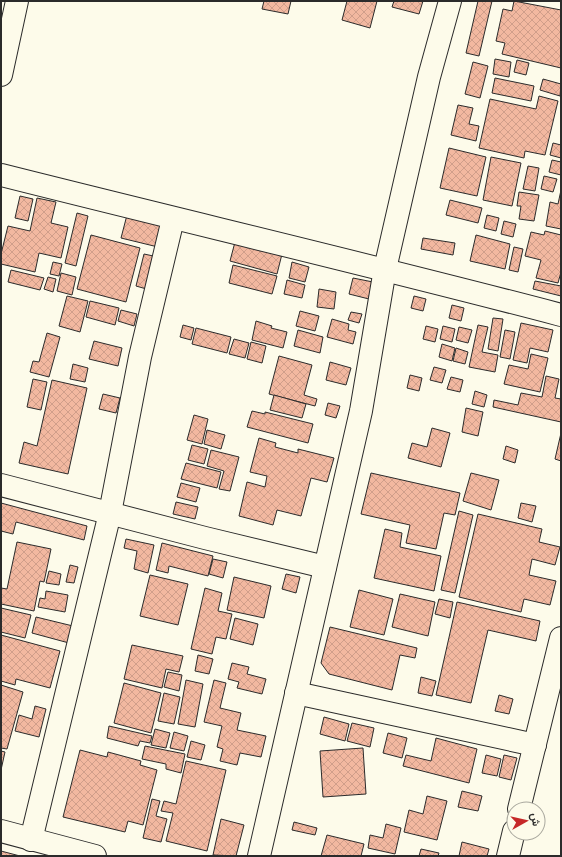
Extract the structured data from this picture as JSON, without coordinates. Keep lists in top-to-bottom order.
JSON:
{
  "north": "right"
}
